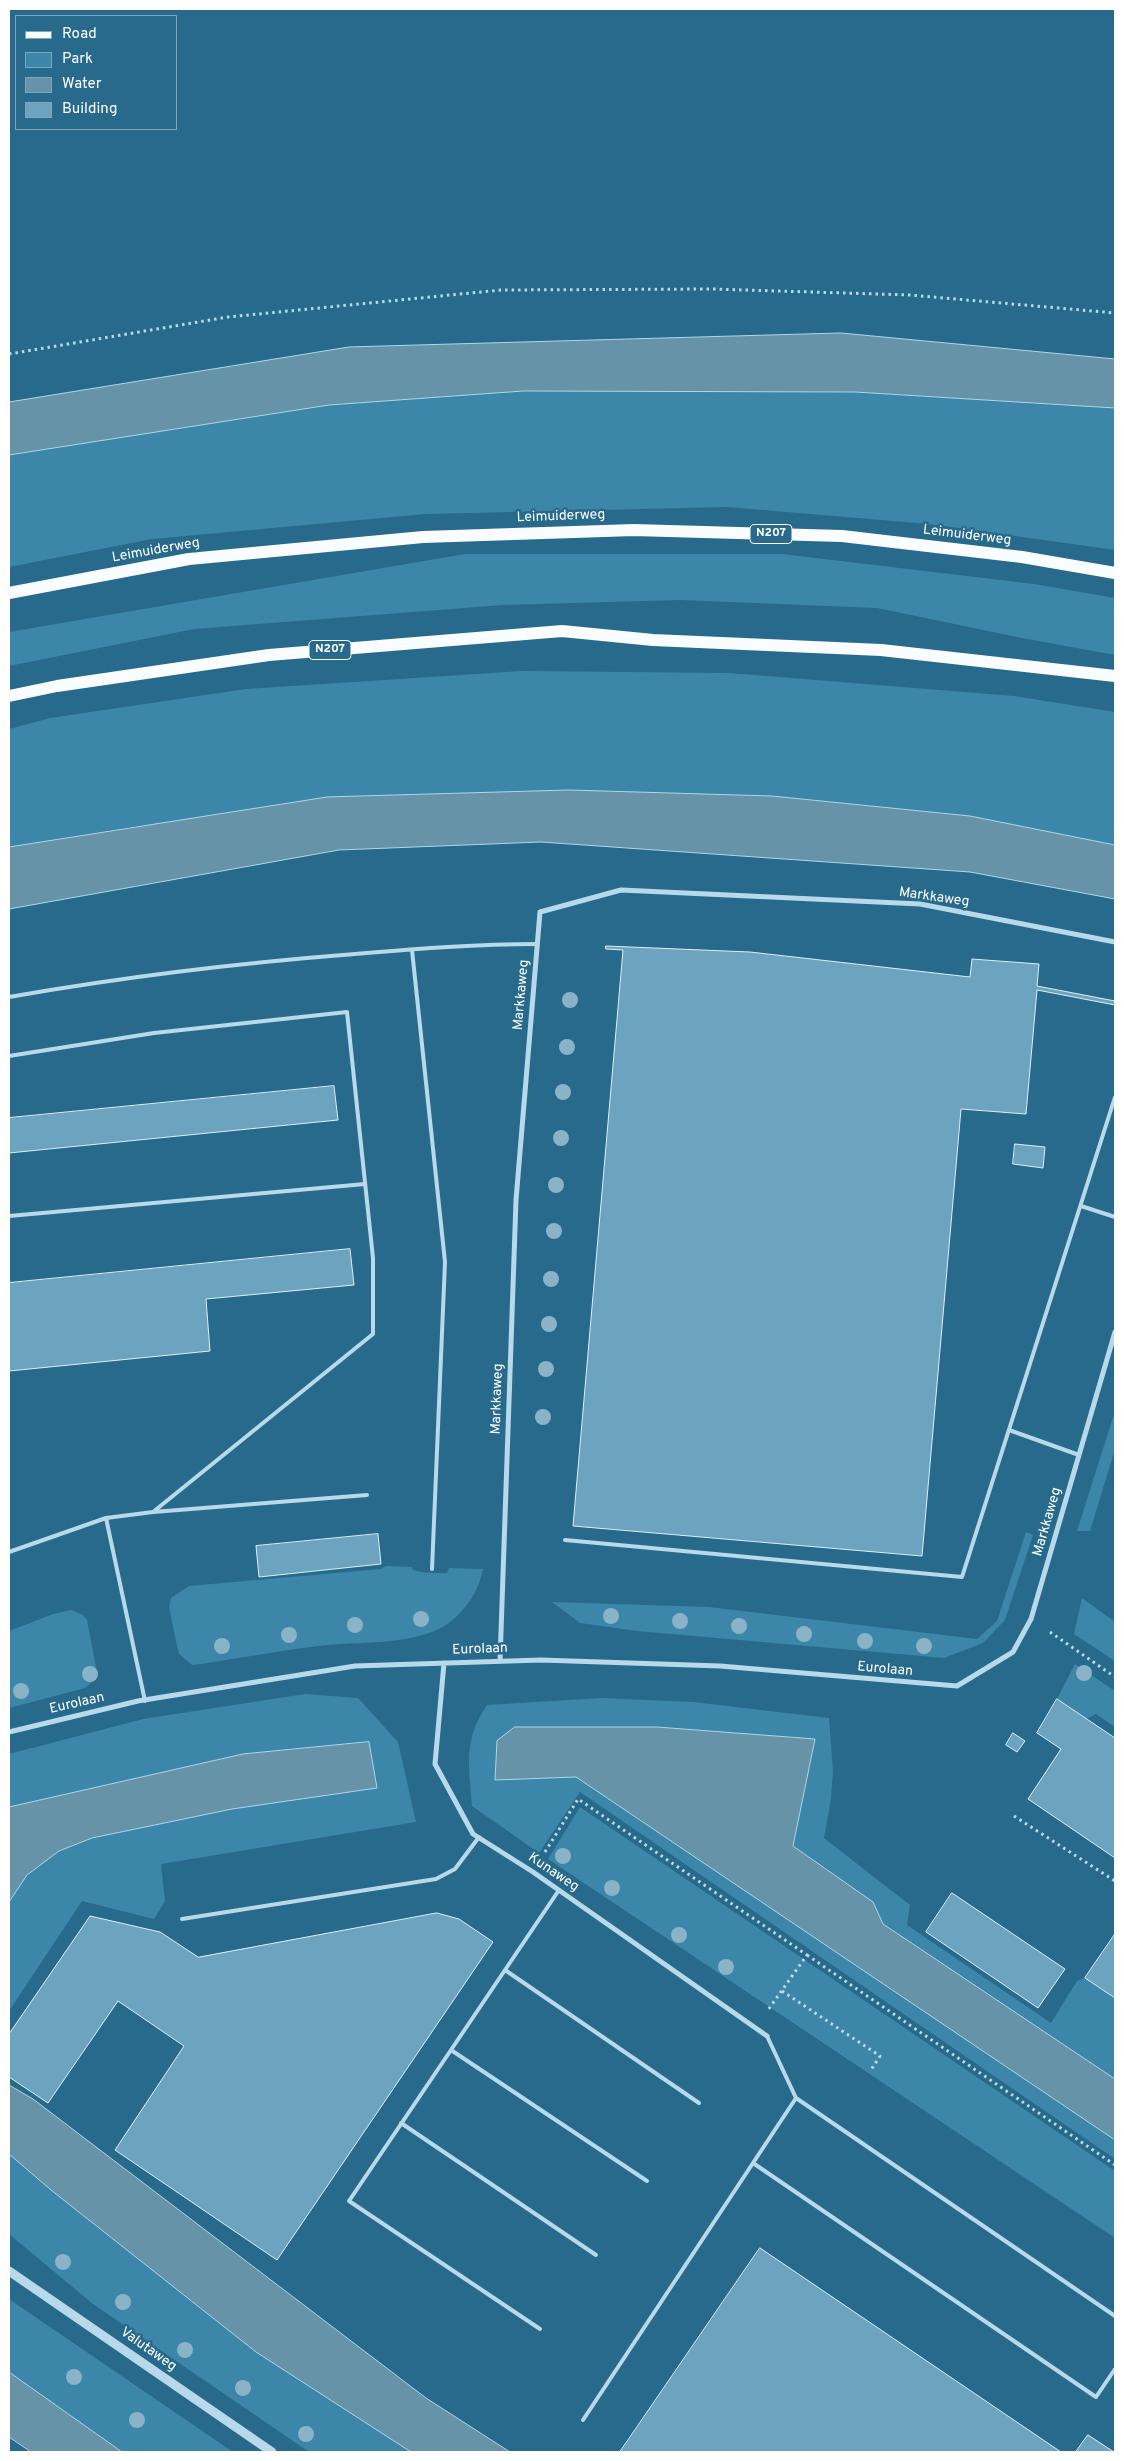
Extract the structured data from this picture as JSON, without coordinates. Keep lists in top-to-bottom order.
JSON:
{
  "streets": {
    "main road": ["Leimuiderweg", "N207"],
    "street": [
      "Markkaweg",
      "Eurolaan",
      "Kunaweg",
      "Valutaweg"
    ]
  },
  "crossings": [
    ["Markkaweg", "Eurolaan"],
    ["Eurolaan", "Kunaweg"]
  ],
  "legend": [
    "Road",
    "Park",
    "Water",
    "Building"
  ]
}
